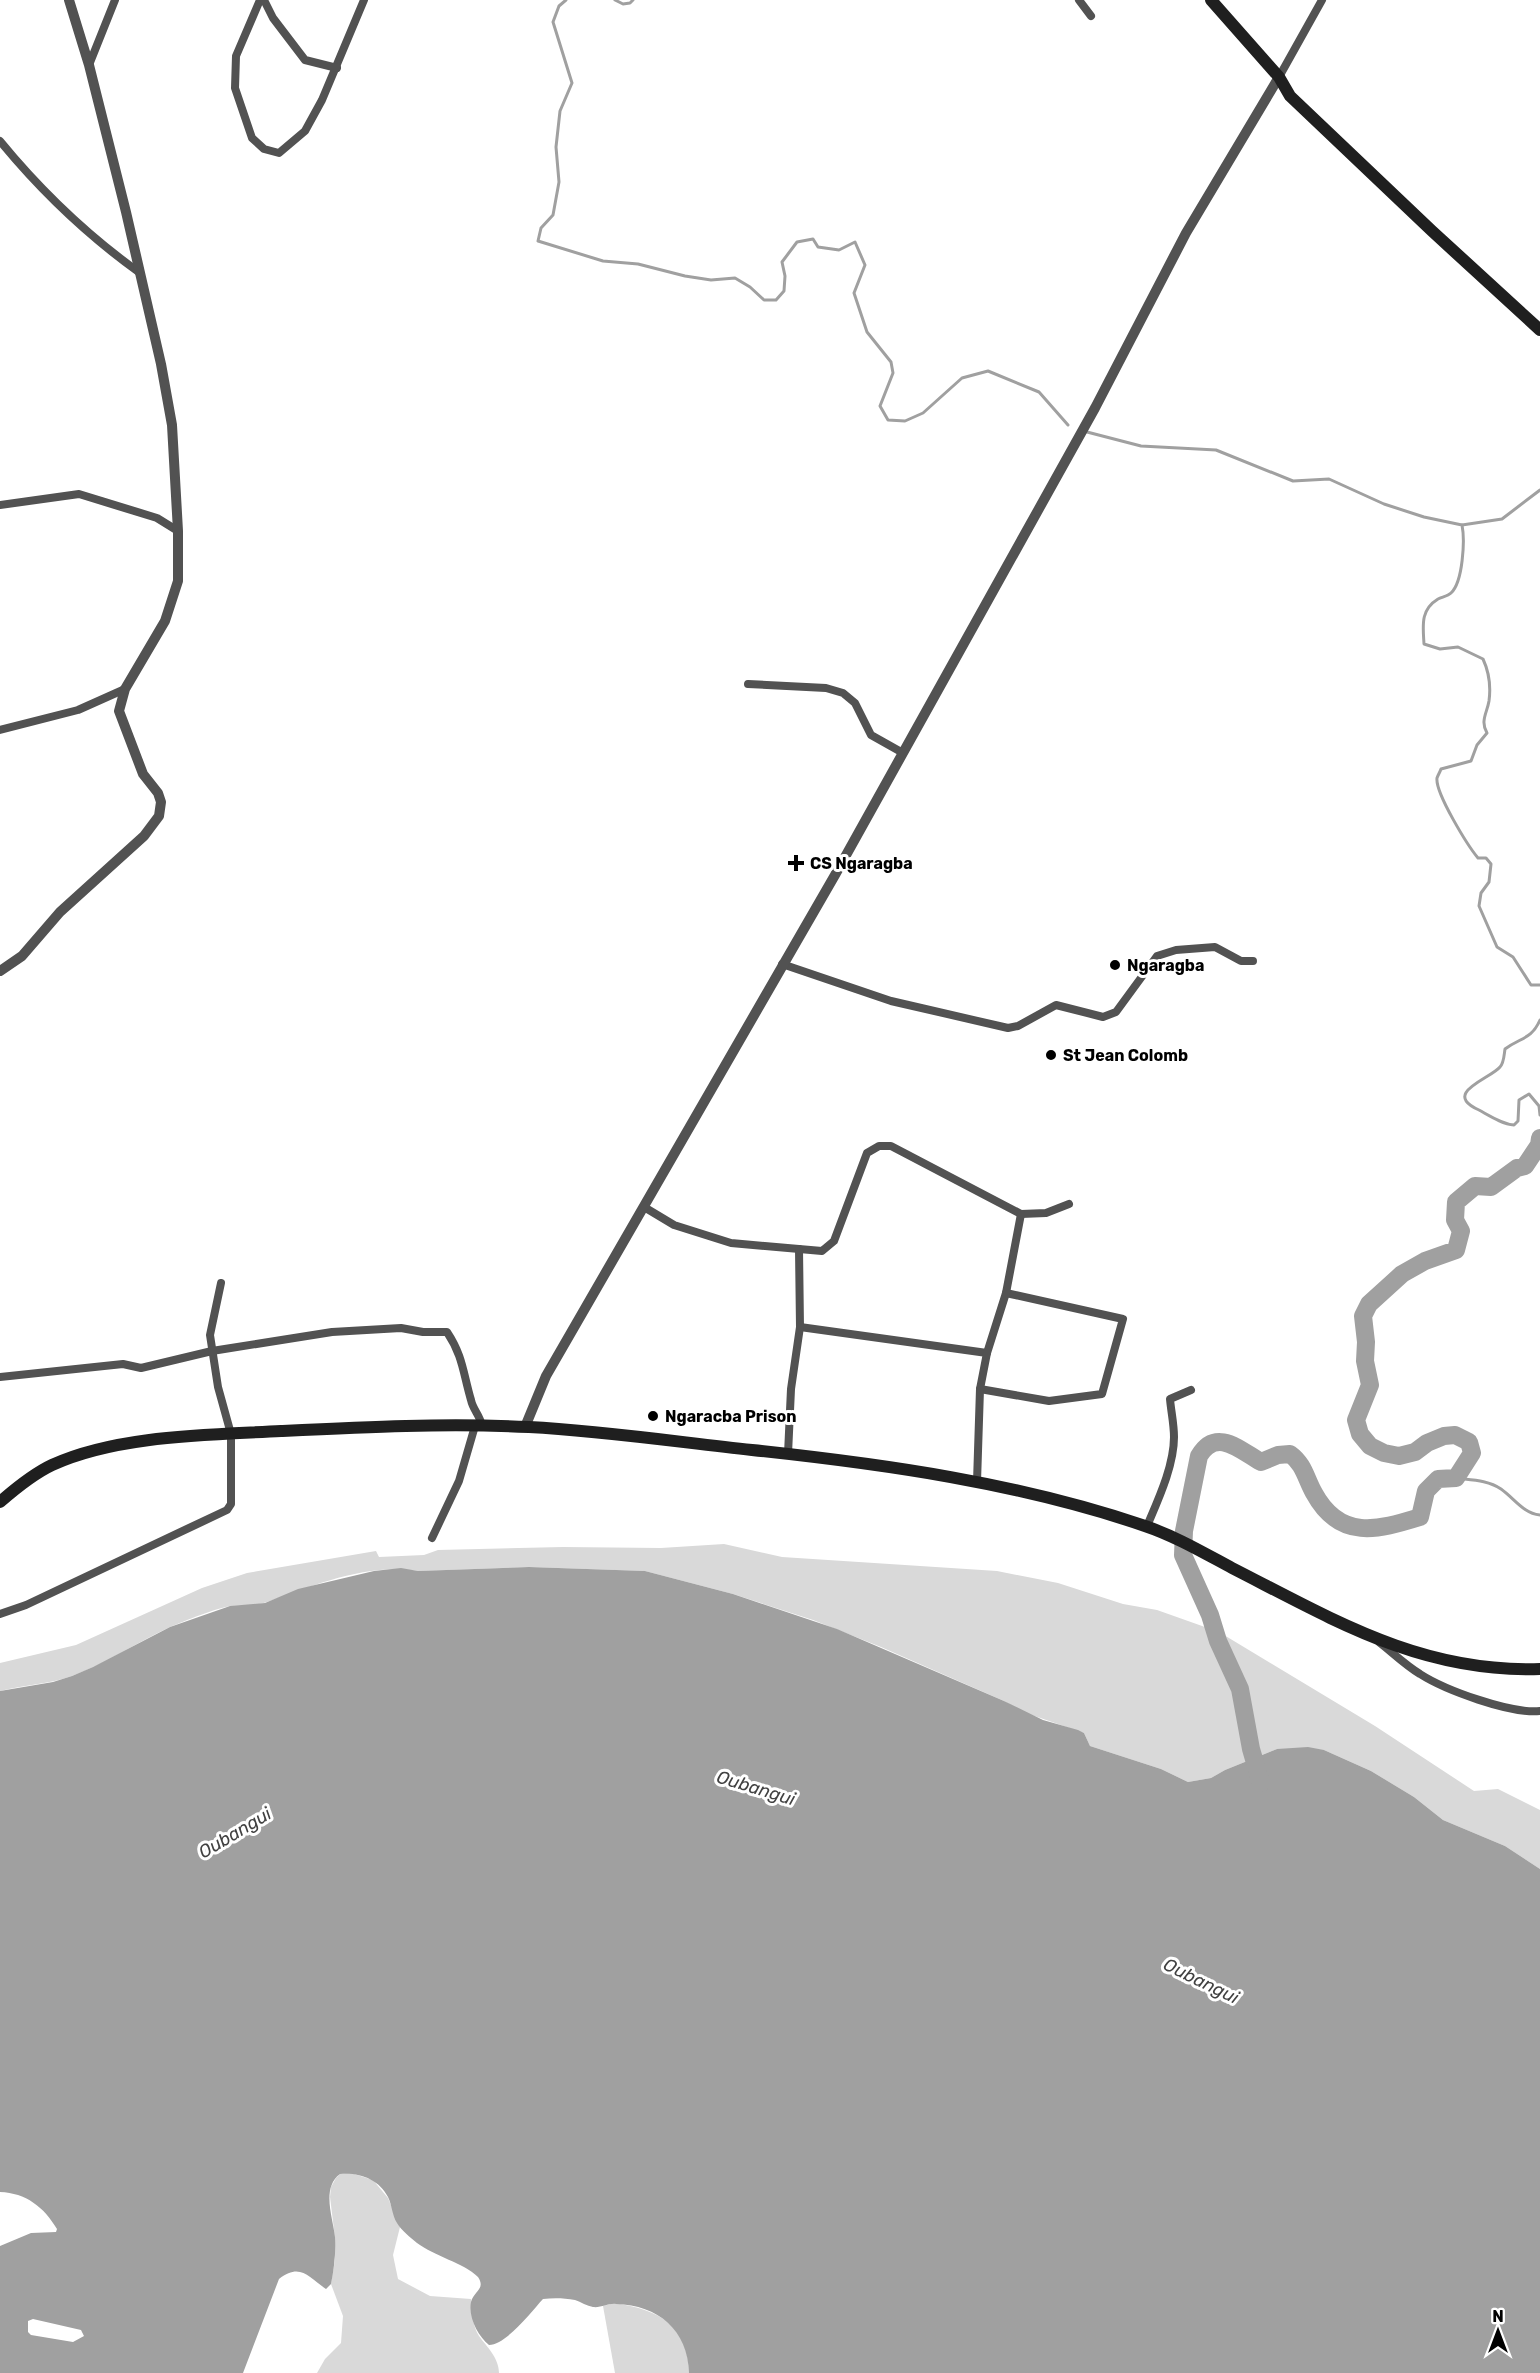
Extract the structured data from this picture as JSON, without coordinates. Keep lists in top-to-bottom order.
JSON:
{
  "water": ["Oubangui"],
  "places": {
    "health": ["CS Ngaragba"],
    "other": ["Ngaragba", "St Jean Colomb", "Ngaracba Prison"]
  },
  "north": "top"
}
